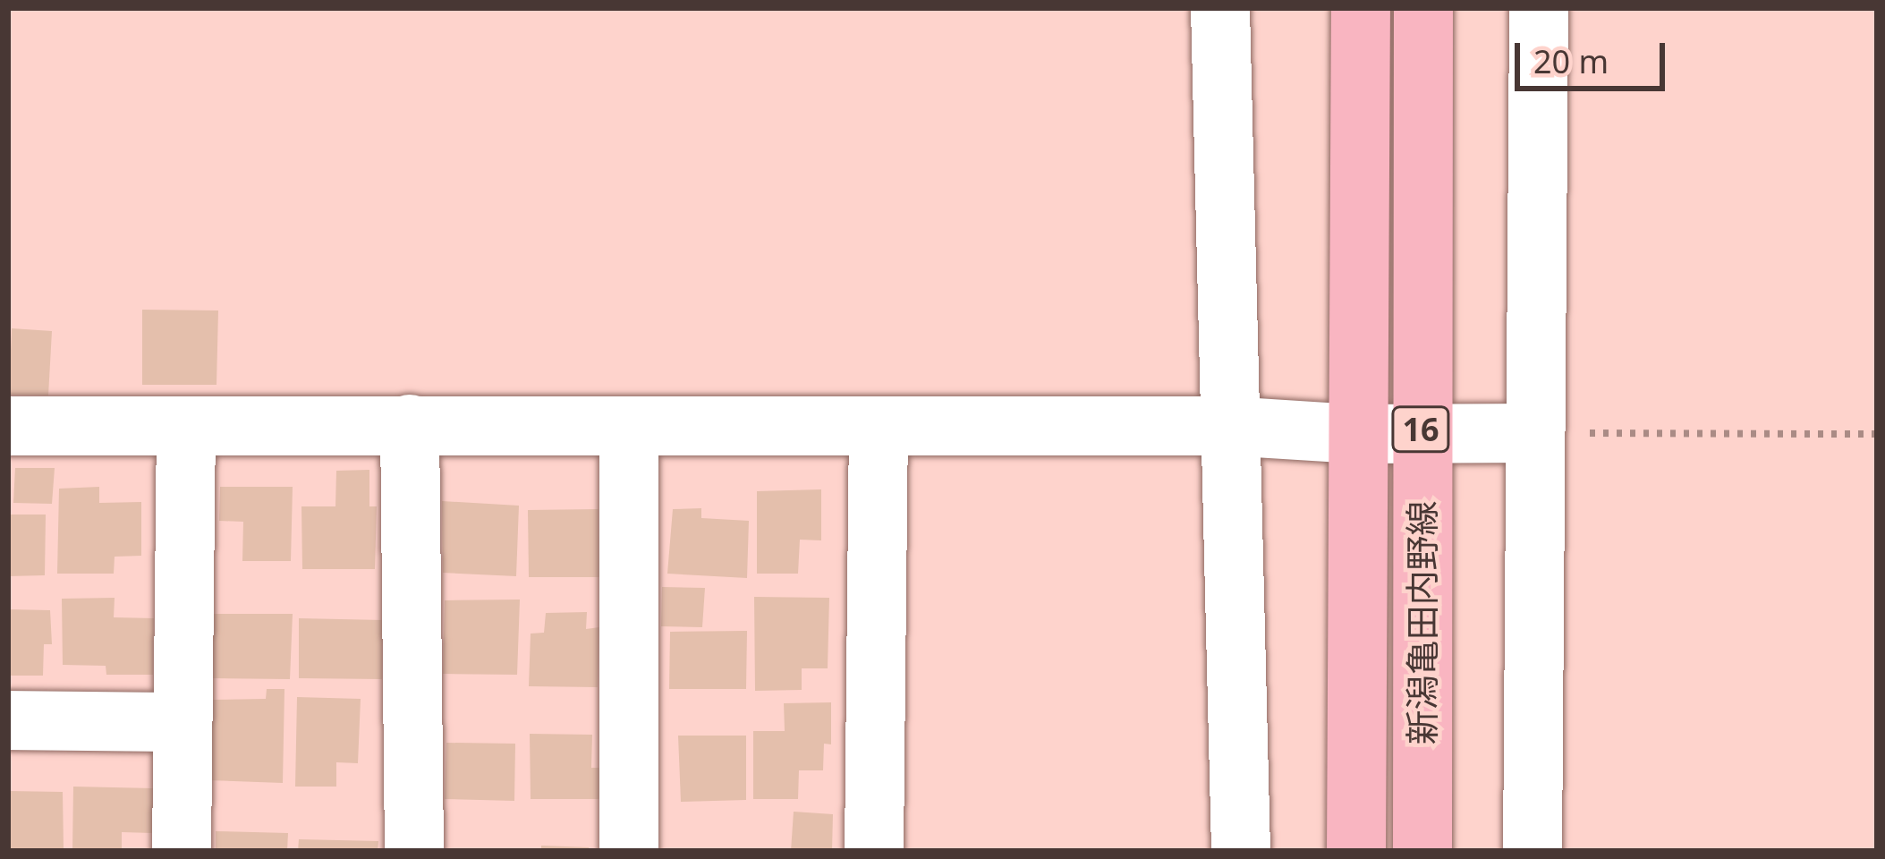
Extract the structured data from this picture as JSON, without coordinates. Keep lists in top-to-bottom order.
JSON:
{
  "streets": {
    "main road": ["16", "新潟亀田内野線"]
  },
  "scale_bar": "20 m"
}
